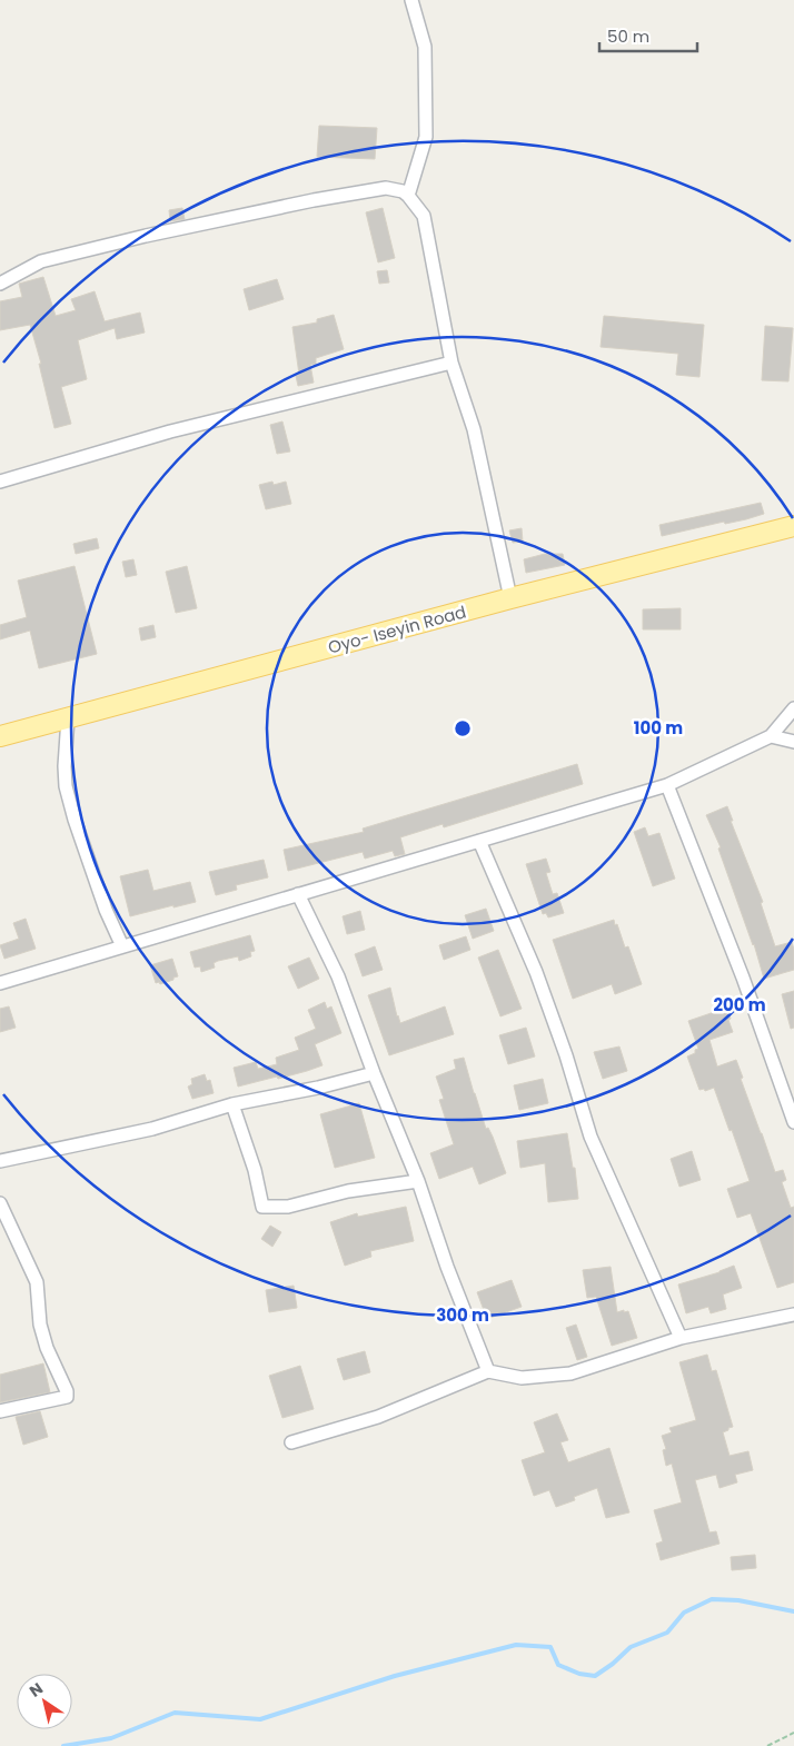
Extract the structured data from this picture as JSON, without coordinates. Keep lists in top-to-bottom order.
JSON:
{
  "streets": {
    "main road": ["Oyo- Iseyin Road"]
  },
  "scale_bar": "50 m",
  "north": "top left",
  "rings": ["100 m", "200 m", "300 m"]
}
